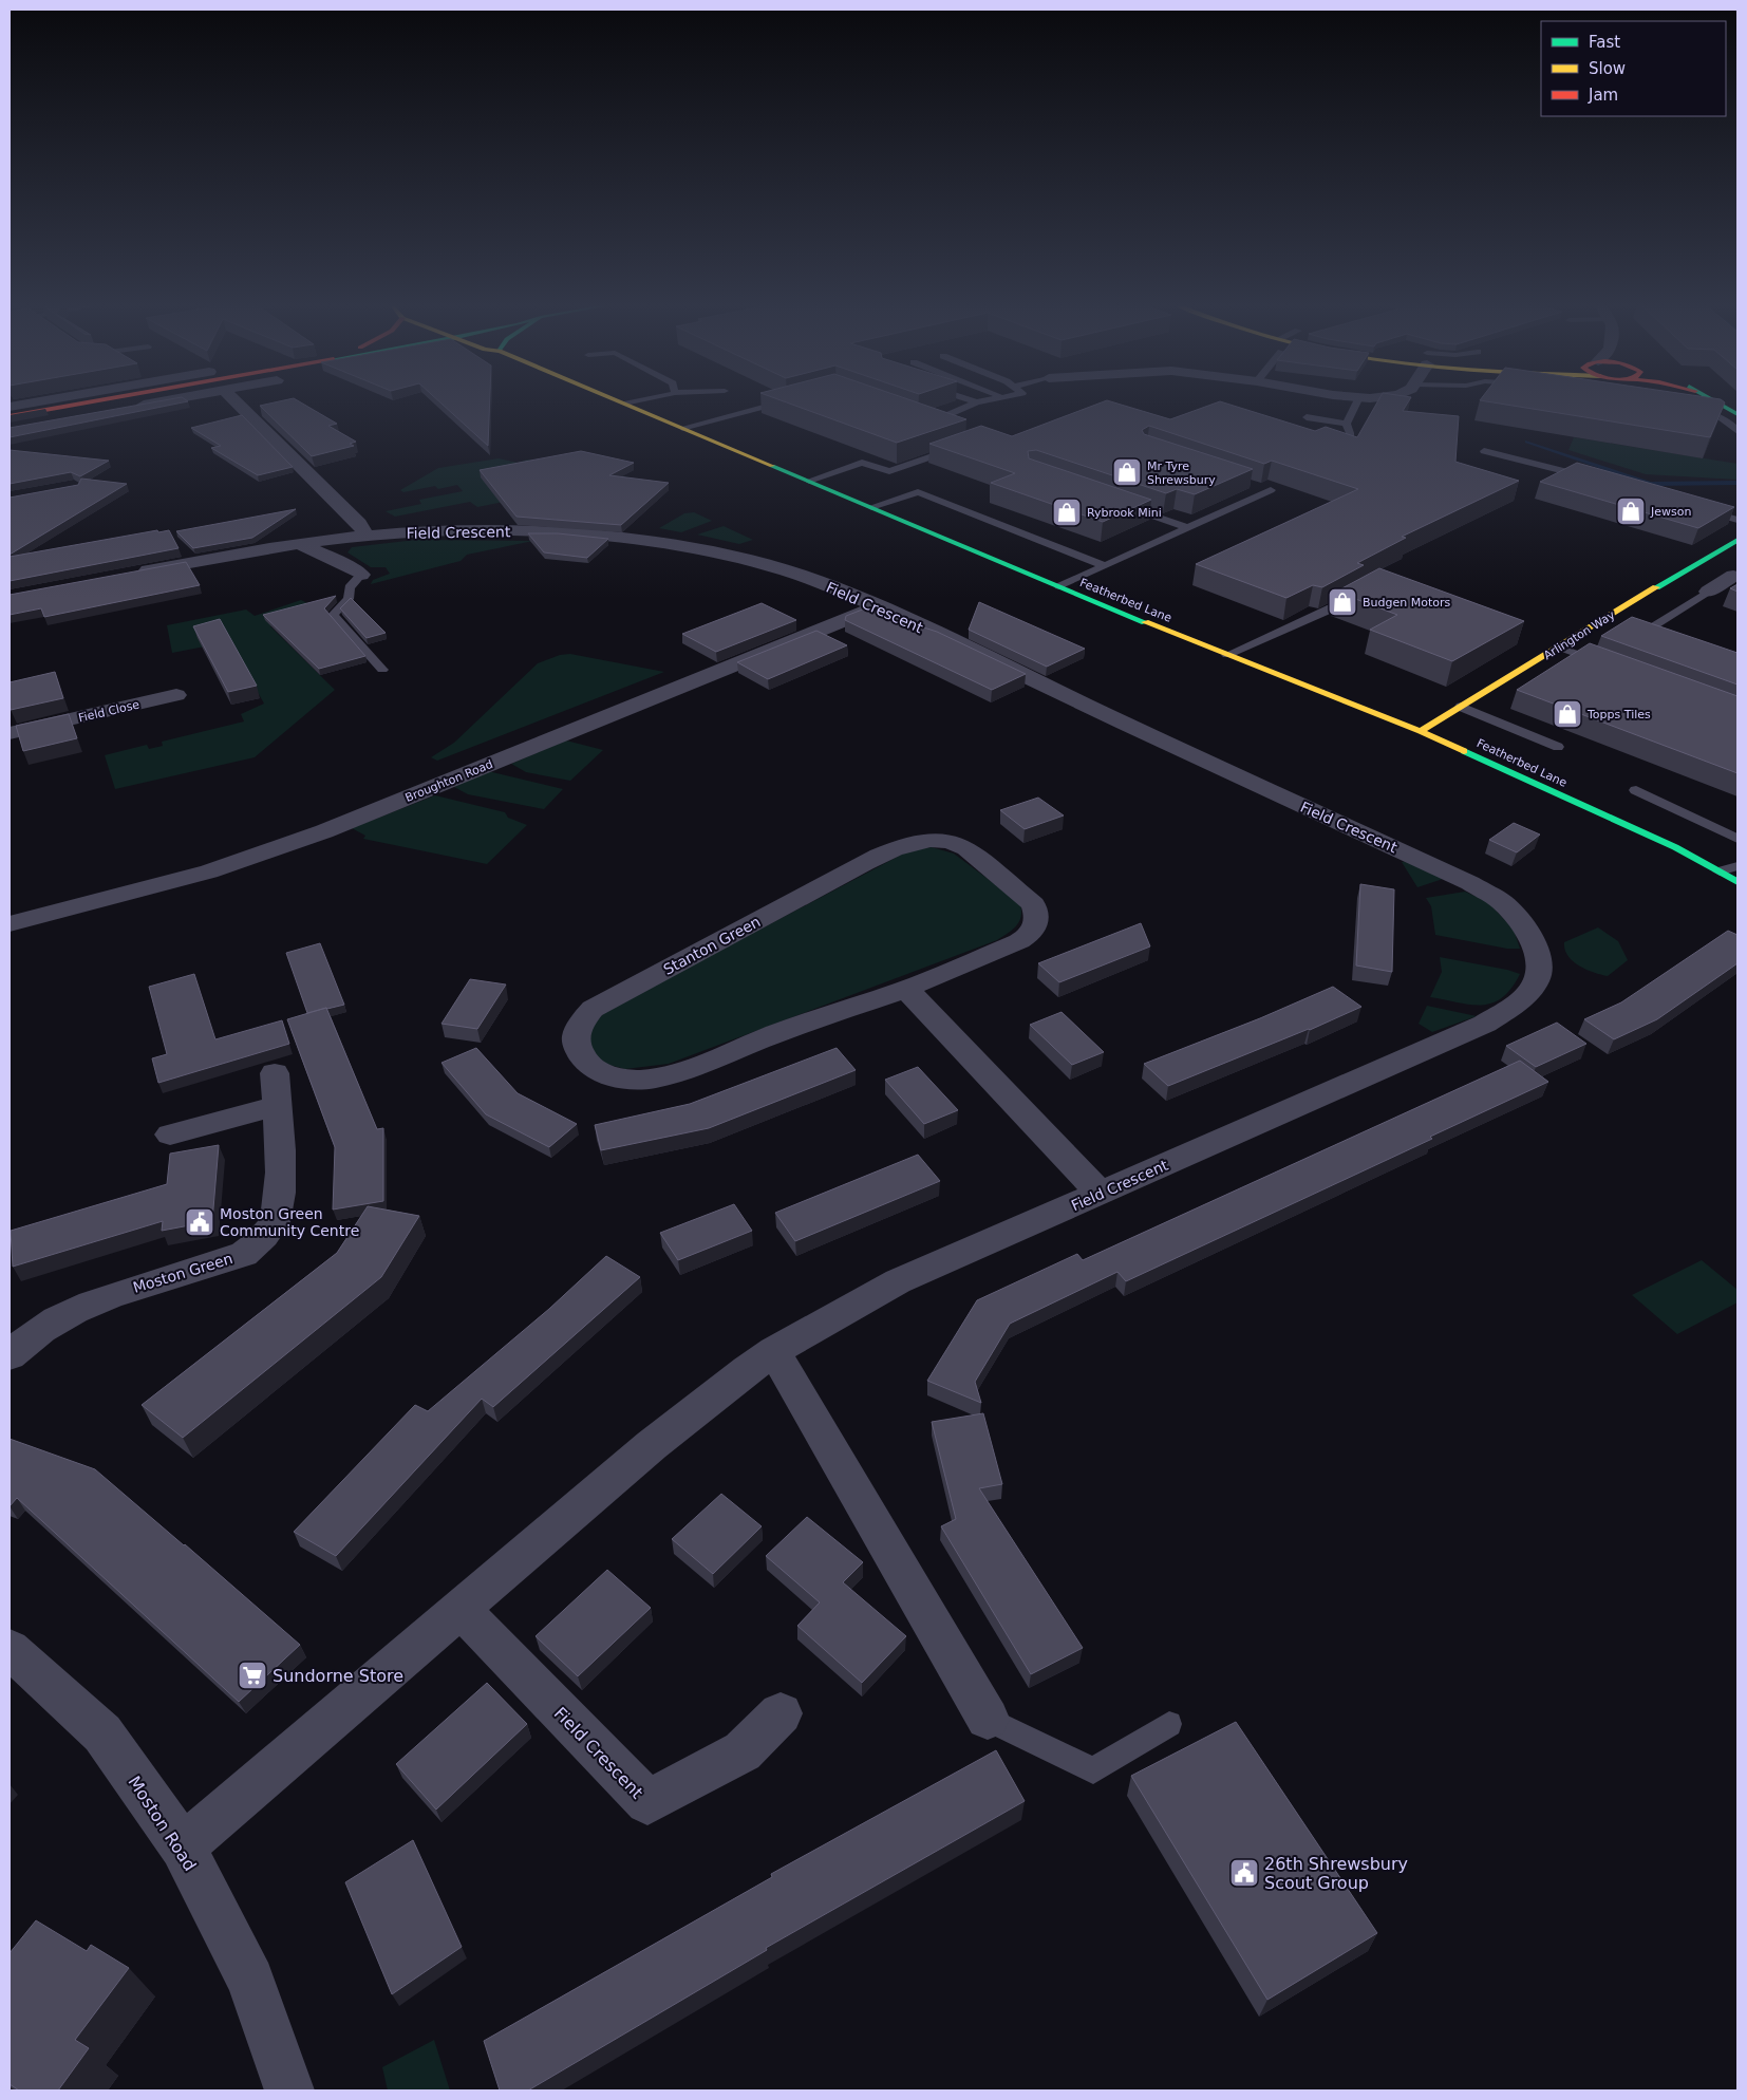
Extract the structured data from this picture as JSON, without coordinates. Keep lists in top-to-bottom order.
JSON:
{
  "streets": {
    "street": [
      "Field Crescent",
      "Featherbed Lane",
      "Arlington Way",
      "Field Close",
      "Broughton Road",
      "Stanton Green",
      "Moston Green",
      "Moston Road"
    ]
  },
  "crossings": [
    ["Field Crescent", "Broughton Road"],
    ["Field Crescent", "Moston Road"],
    ["Featherbed Lane", "Arlington Way"]
  ],
  "places": {
    "shop": [
      "Mr Tyre Shrewsbury",
      "Jewson",
      "Rybrook Mini",
      "Budgen Motors",
      "Topps Tiles"
    ],
    "public building": ["Moston Green Community Centre", "26th Shrewsbury Scout Group"],
    "supermarket": ["Sundorne Store"]
  },
  "legend": ["Fast", "Slow", "Jam"]
}
